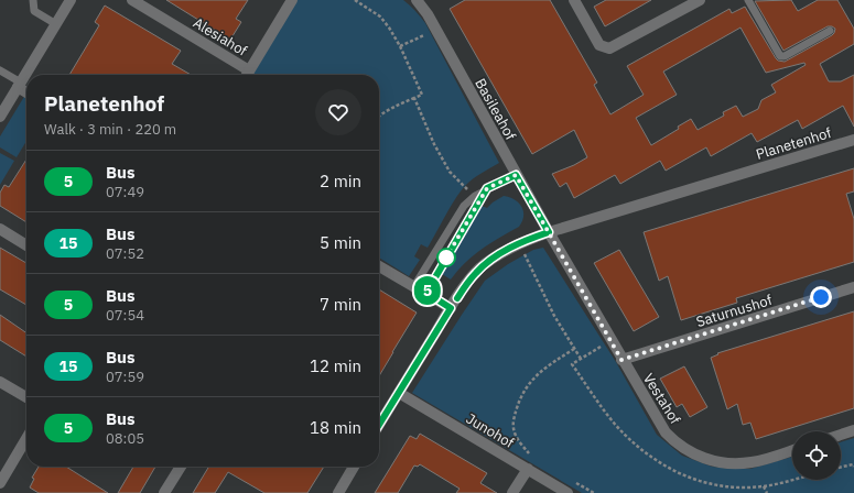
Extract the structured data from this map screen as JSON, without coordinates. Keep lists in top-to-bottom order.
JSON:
{
  "streets": {
    "street": [
      "Alesiahof",
      "Basileahof",
      "Planetenhof",
      "Saturnushof",
      "Vestahof",
      "Junohof"
    ]
  },
  "crossings": [
    ["Basileahof", "Planetenhof"],
    ["Basileahof", "Vestahof"],
    ["Planetenhof", "Vestahof"],
    ["Planetenhof", "Junohof"],
    ["Saturnushof", "Vestahof"]
  ],
  "lines": ["bus line 5"],
  "page": {
    "on_map": "5",
    "heading": ["Planetenhof", "Walk · 3 min · 220 m"],
    "list": [
      {
        "mark": "5",
        "name": "Bus",
        "note": "07:49",
        "value": "2 min"
      },
      {
        "mark": "15",
        "name": "Bus",
        "note": "07:52",
        "value": "5 min"
      },
      {
        "mark": "5",
        "name": "Bus",
        "note": "07:54",
        "value": "7 min"
      },
      {
        "mark": "15",
        "name": "Bus",
        "note": "07:59",
        "value": "12 min"
      },
      {
        "mark": "5",
        "name": "Bus",
        "note": "08:05",
        "value": "18 min"
      }
    ]
  }
}
